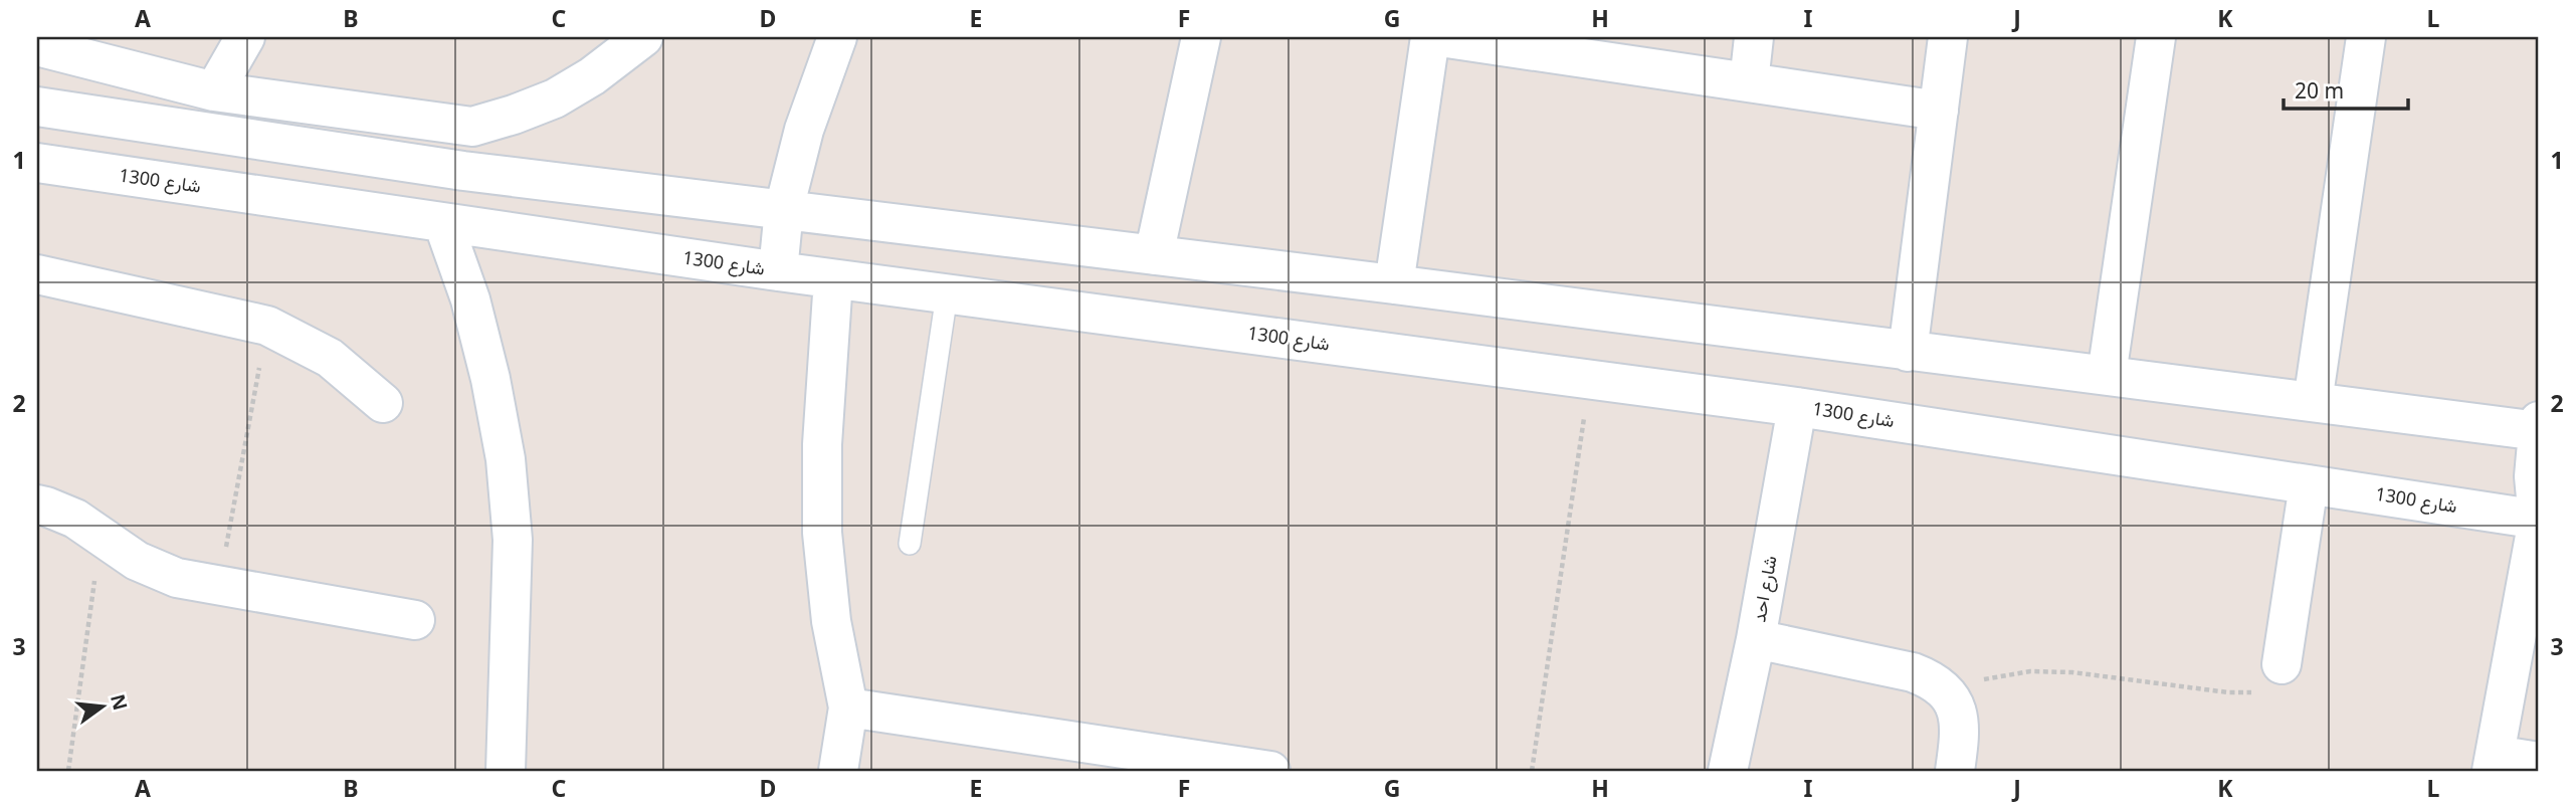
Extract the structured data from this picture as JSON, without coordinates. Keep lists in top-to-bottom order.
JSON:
{
  "streets": {
    "street": ["شارع 1300", "شارع احد"]
  },
  "crossings": [
    ["شارع 1300", "شارع احد"]
  ],
  "scale_bar": "20 m",
  "north": "right",
  "grid": {
    "columns": [
      "A",
      "B",
      "C",
      "D",
      "E",
      "F",
      "G",
      "H",
      "I",
      "J",
      "K",
      "L"
    ],
    "rows": ["1", "2", "3"]
  }
}
